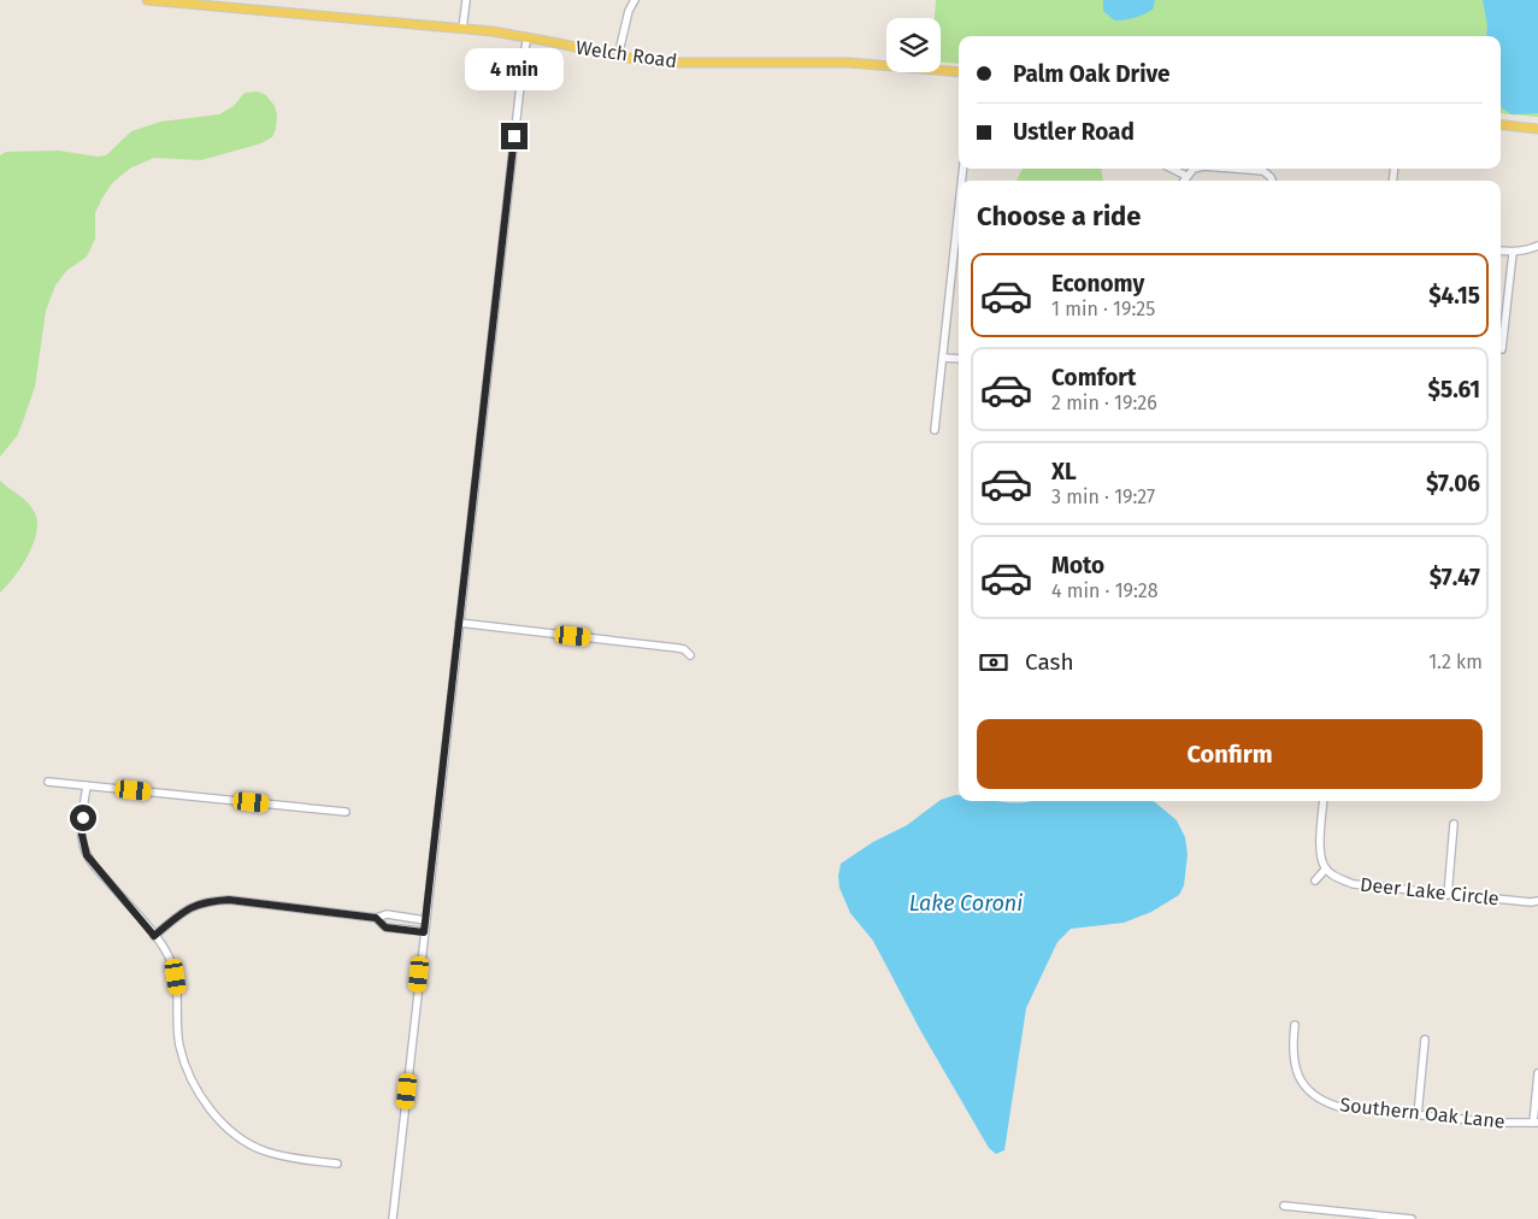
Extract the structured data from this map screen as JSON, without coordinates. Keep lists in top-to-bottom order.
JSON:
{
  "streets": {
    "main road": ["Welch Road"],
    "street": ["Deer Lake Circle", "Southern Oak Lane"]
  },
  "water": ["Lake Coroni"],
  "page": {
    "banner": ["Palm Oak Drive", "Ustler Road"],
    "bubble": "4 min",
    "heading": "Choose a ride",
    "list": [
      {
        "name": "Economy",
        "note": "1 min · 19:25",
        "value": "$4.15"
      },
      {
        "name": "Comfort",
        "note": "2 min · 19:26",
        "value": "$5.61"
      },
      {
        "name": "XL",
        "note": "3 min · 19:27",
        "value": "$7.06"
      },
      {
        "name": "Moto",
        "note": "4 min · 19:28",
        "value": "$7.47"
      }
    ],
    "pay": ["Cash", "1.2 km"],
    "buttons": "Confirm"
  }
}
